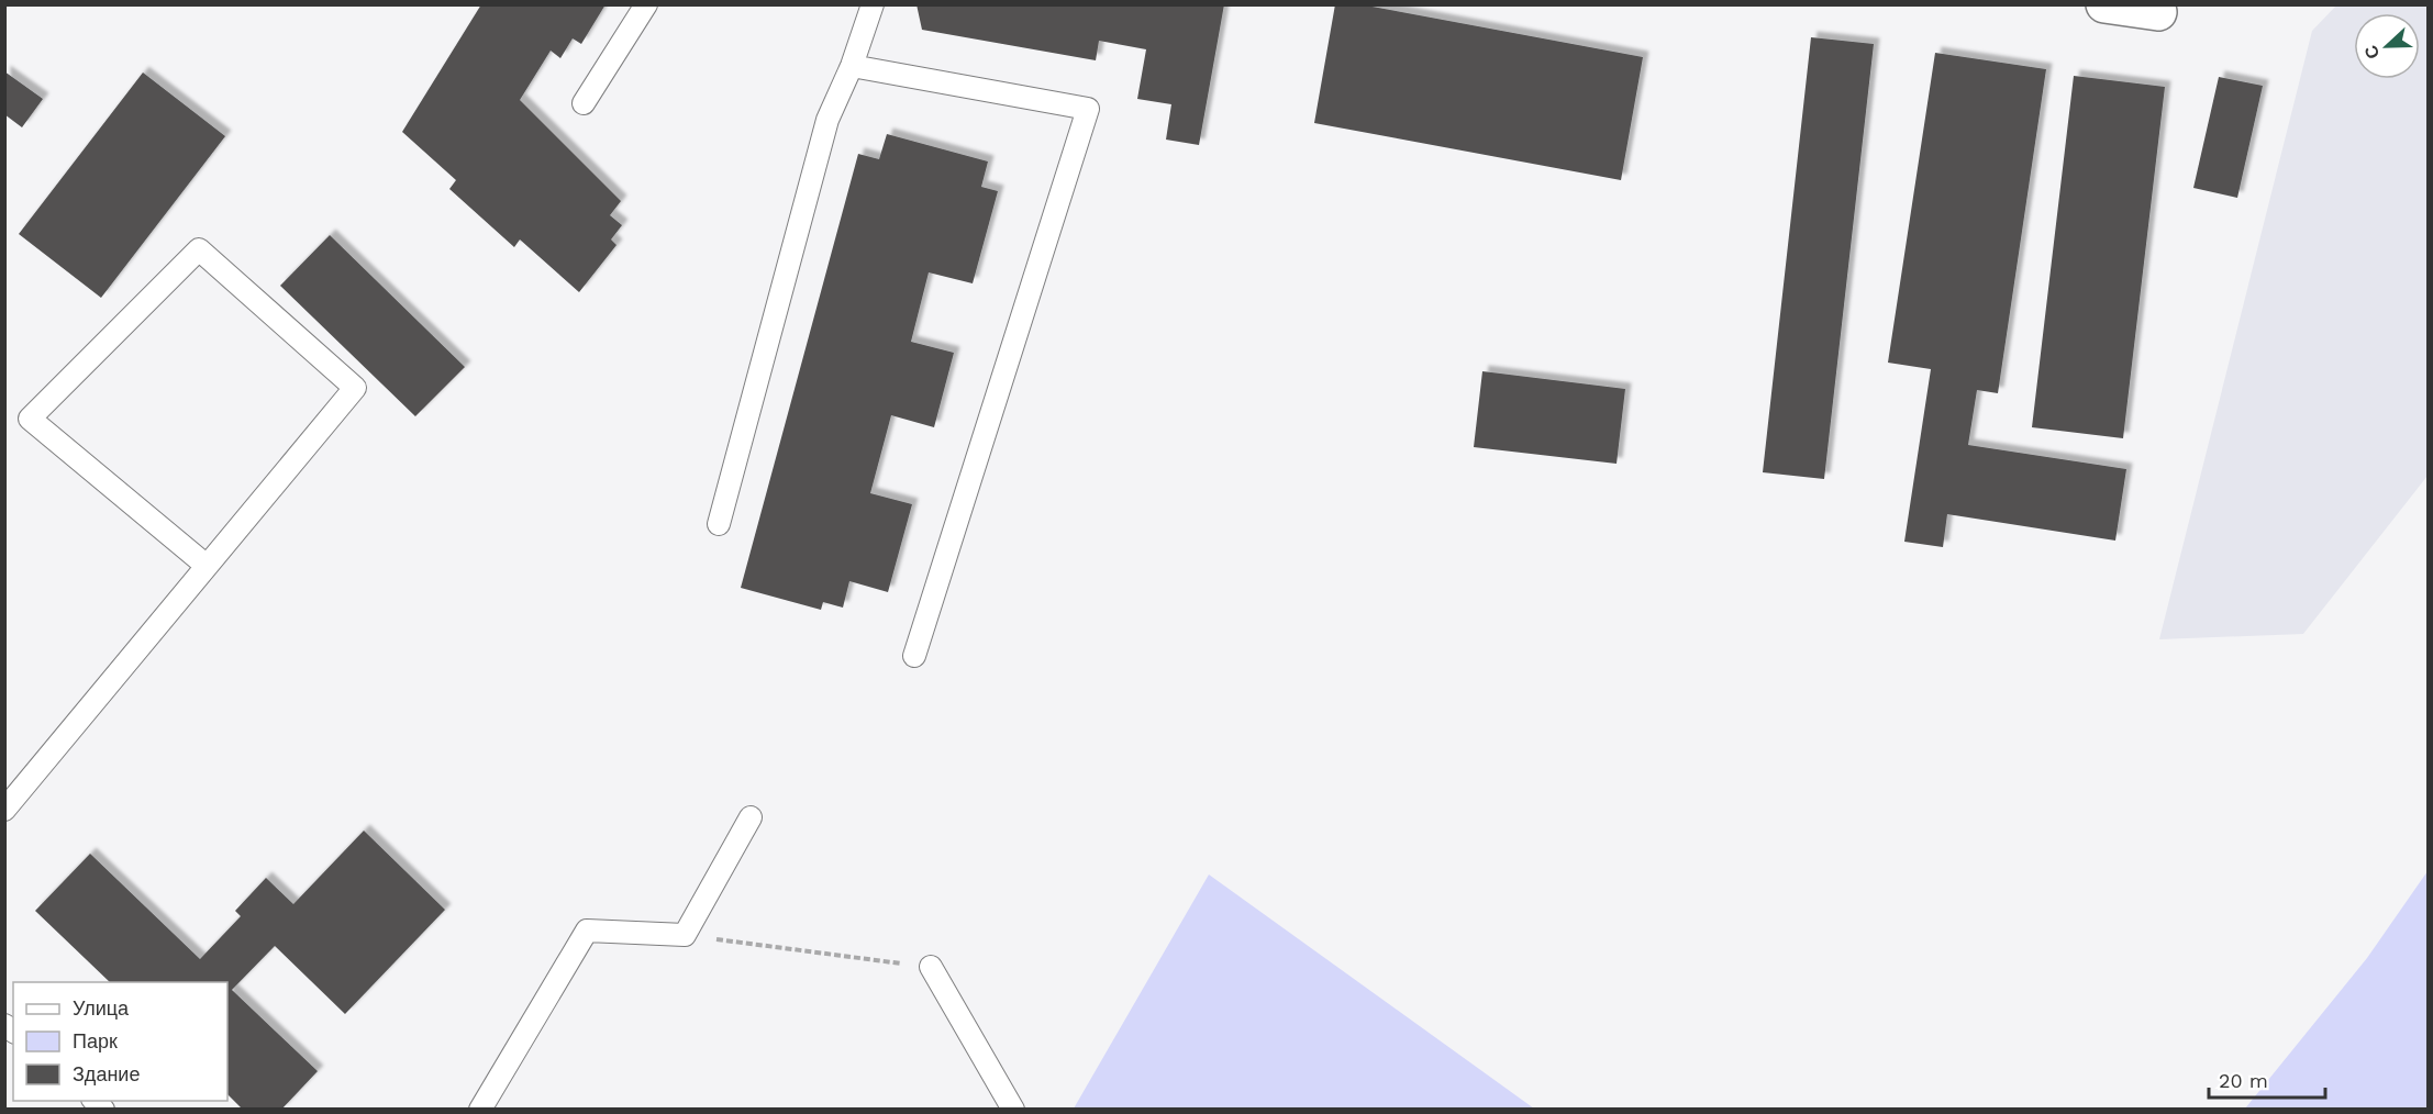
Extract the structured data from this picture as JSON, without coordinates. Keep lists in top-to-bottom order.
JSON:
{
  "legend": ["Улица", "Парк", "Здание"],
  "scale_bar": "20 m",
  "north": "left"
}
